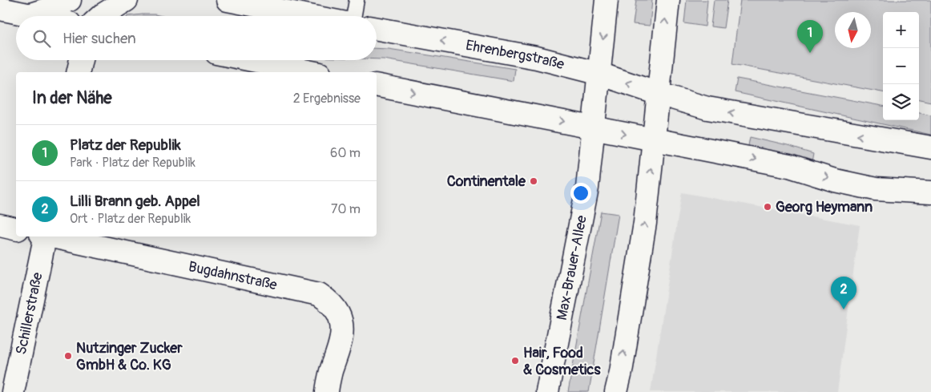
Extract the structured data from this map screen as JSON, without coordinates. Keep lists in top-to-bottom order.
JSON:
{
  "streets": {
    "street": [
      "Ehrenbergstraße",
      "Max-Brauer-Allee",
      "Bugdahnstraße",
      "Schillerstraße"
    ]
  },
  "crossings": [
    ["Ehrenbergstraße", "Max-Brauer-Allee"]
  ],
  "places": [
    "Continentale",
    "Georg Heymann",
    "Nutzinger Zucker GmbH & Co. KG",
    "Hair, Food & Cosmetics"
  ],
  "north": "bottom",
  "page": {
    "map_buttons": ["+", "−"],
    "search": "Hier suchen",
    "pins": ["1", "2"],
    "heading": ["In der Nähe", "2 Ergebnisse"],
    "list": [
      {
        "mark": "1",
        "name": "Platz der Republik",
        "note": "Park · Platz der Republik",
        "value": "60 m"
      },
      {
        "mark": "2",
        "name": "Lilli Brann geb. Appel",
        "note": "Ort · Platz der Republik",
        "value": "70 m"
      }
    ]
  }
}
